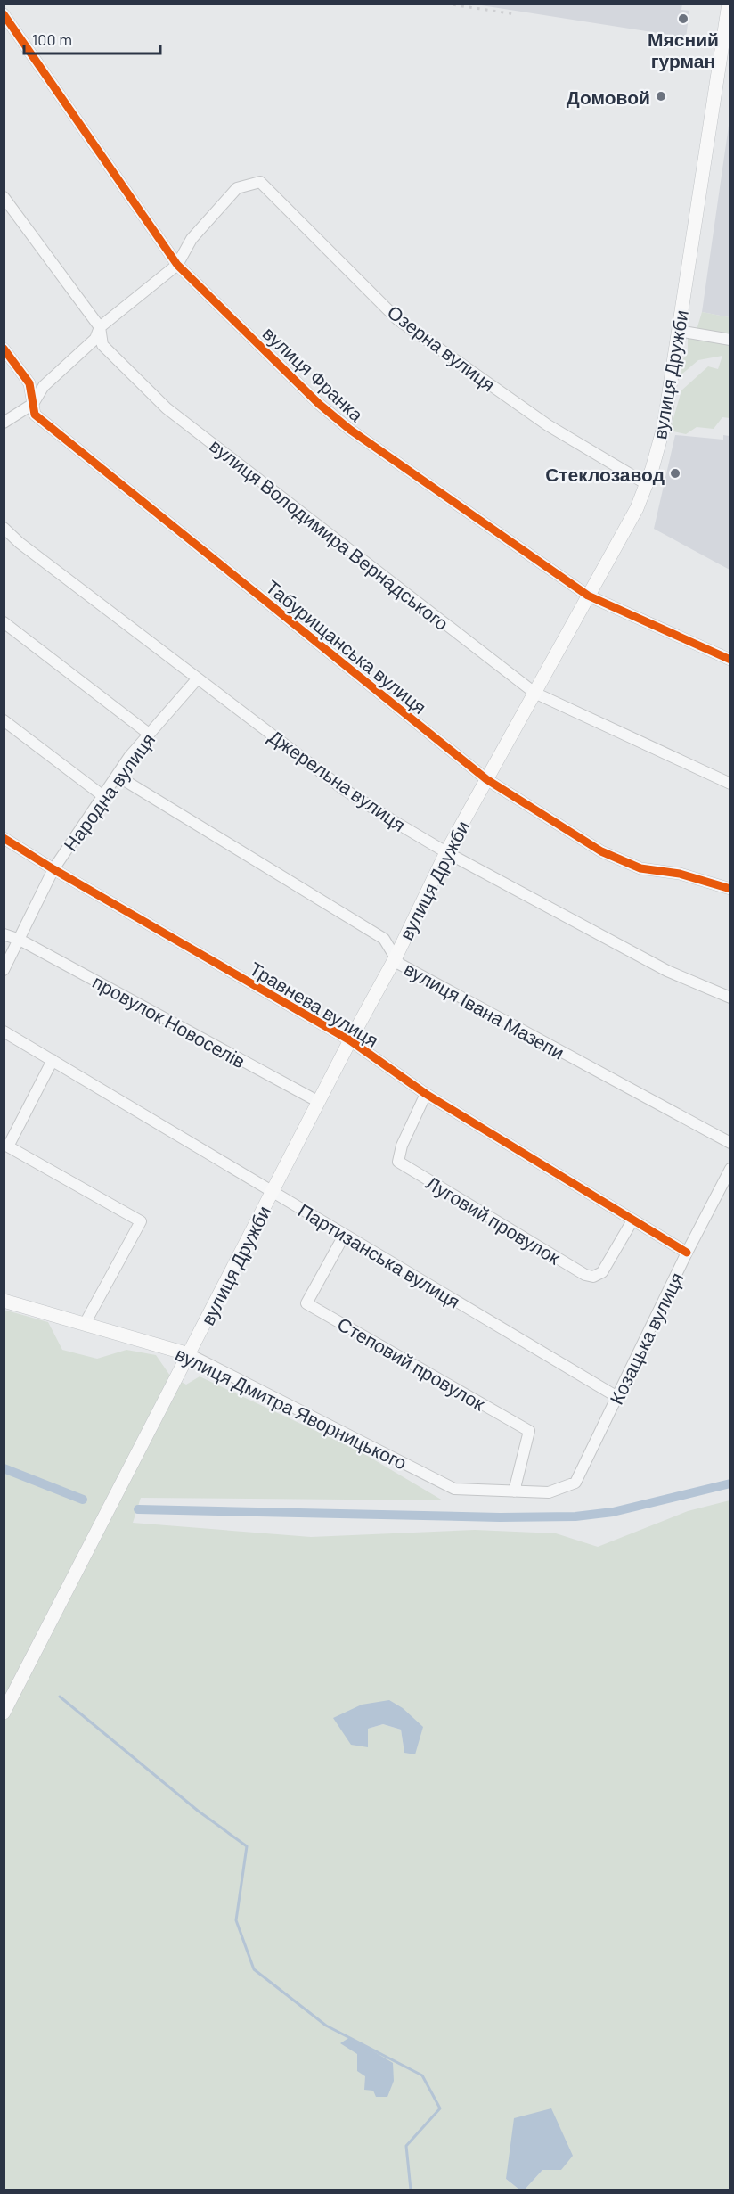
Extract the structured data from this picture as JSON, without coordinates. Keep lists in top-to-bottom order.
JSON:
{
  "streets": {
    "main road": ["вулиця Дружби", "вулиця Дмитра Яворницького"],
    "street": [
      "Озерна вулиця",
      "вулиця Франка",
      "вулиця Володимира Вернадського",
      "Табурищанська вулиця",
      "Джерельна вулиця",
      "Народна вулиця",
      "Травнева вулиця",
      "вулиця Івана Мазепи",
      "провулок Новоселів",
      "Луговий провулок",
      "Партизанська вулиця",
      "Козацька вулиця",
      "Степовий провулок"
    ]
  },
  "crossings": [
    ["Озерна вулиця", "вулиця Франка"],
    ["Озерна вулиця", "вулиця Дружби"],
    ["вулиця Франка", "вулиця Дружби"],
    ["вулиця Дружби", "вулиця Володимира Вернадського"],
    ["вулиця Дружби", "Табурищанська вулиця"],
    ["вулиця Дружби", "Джерельна вулиця"],
    ["вулиця Дружби", "Травнева вулиця"],
    ["вулиця Дружби", "вулиця Івана Мазепи"],
    ["вулиця Дружби", "провулок Новоселів"],
    ["вулиця Дружби", "Партизанська вулиця"],
    ["вулиця Дружби", "вулиця Дмитра Яворницького"],
    ["Джерельна вулиця", "Народна вулиця"],
    ["Народна вулиця", "Травнева вулиця"],
    ["Народна вулиця", "вулиця Івана Мазепи"],
    ["Народна вулиця", "провулок Новоселів"],
    ["Травнева вулиця", "Луговий провулок"],
    ["Травнева вулиця", "Козацька вулиця"],
    ["Партизанська вулиця", "Козацька вулиця"],
    ["Партизанська вулиця", "Степовий провулок"],
    ["Козацька вулиця", "вулиця Дмитра Яворницького"],
    ["Степовий провулок", "вулиця Дмитра Яворницького"]
  ],
  "places": ["Мясний гурман", "Домовой", "Стеклозавод"],
  "scale_bar": "100 m"
}
